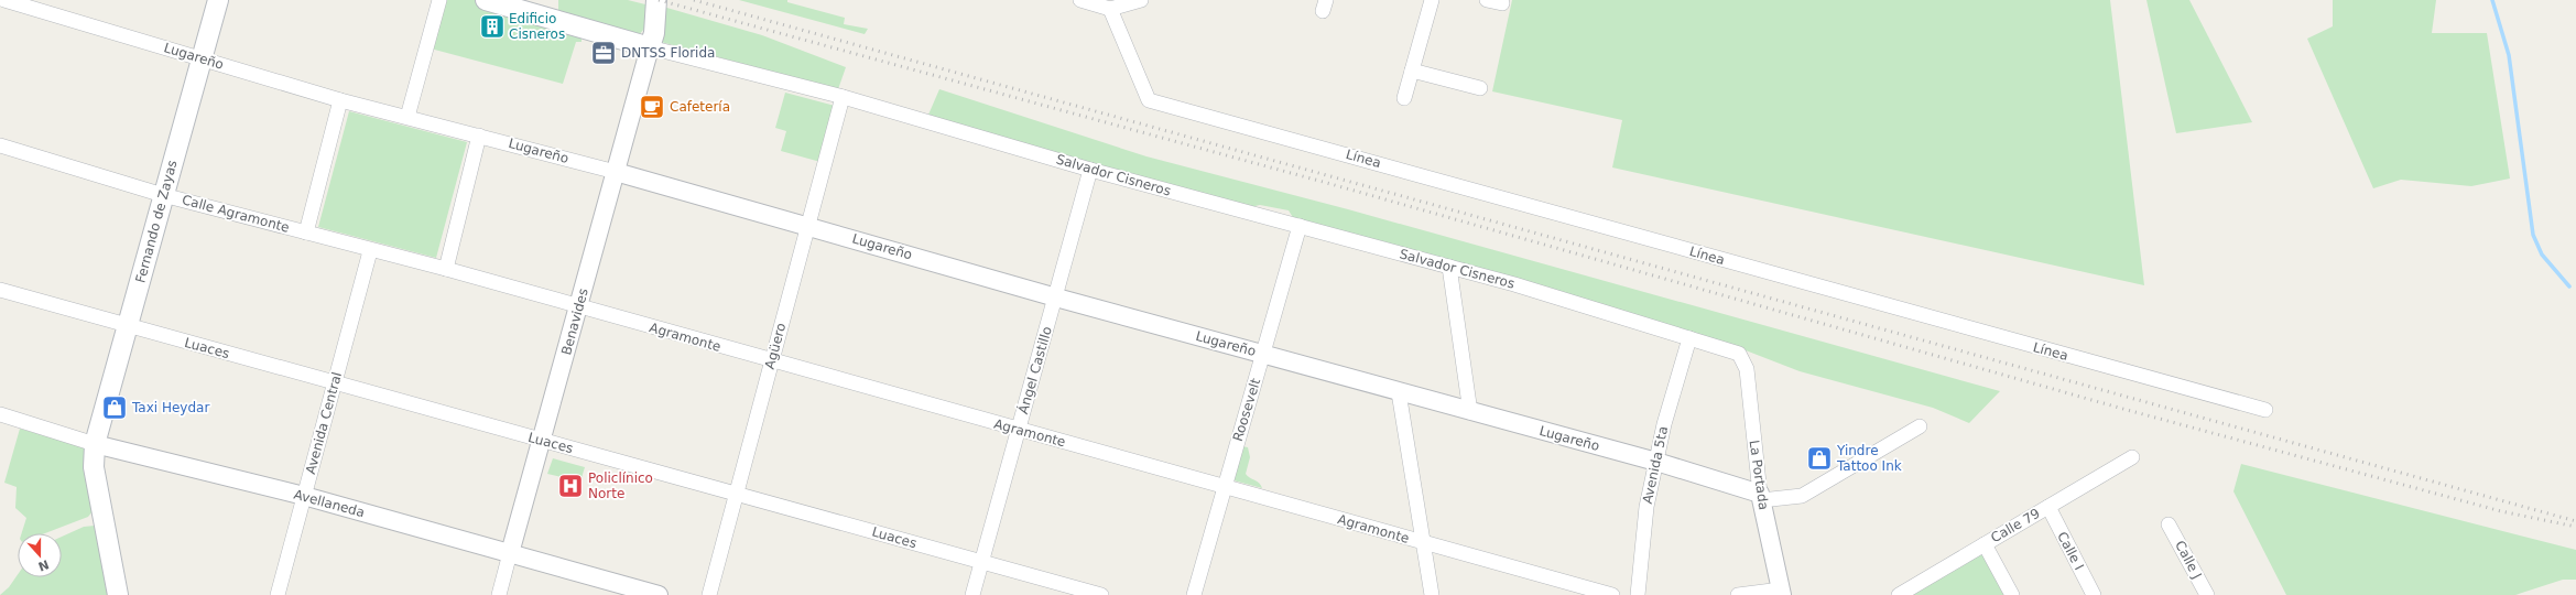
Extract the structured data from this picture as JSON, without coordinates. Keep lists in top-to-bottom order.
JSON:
{
  "streets": {
    "main road": ["Salvador Cisneros", "Fernando de Zayas"],
    "street": [
      "Lugareño",
      "Línea",
      "Calle Agramonte",
      "Benavides",
      "Agramonte",
      "Agüero",
      "Luaces",
      "Ángel Castillo",
      "Roosevelt",
      "Avenida Central",
      "Avenida 5ta",
      "La Portada",
      "Avellaneda",
      "Calle 79",
      "Calle I",
      "Calle J"
    ]
  },
  "crossings": [
    ["Lugareño", "Fernando de Zayas"],
    ["Lugareño", "Benavides"],
    ["Lugareño", "Agüero"],
    ["Lugareño", "Ángel Castillo"],
    ["Lugareño", "Roosevelt"],
    ["Lugareño", "Avenida 5ta"],
    ["Lugareño", "La Portada"],
    ["Salvador Cisneros", "Benavides"],
    ["Salvador Cisneros", "Agüero"],
    ["Salvador Cisneros", "Ángel Castillo"],
    ["Salvador Cisneros", "Roosevelt"],
    ["Salvador Cisneros", "Avenida 5ta"],
    ["Salvador Cisneros", "La Portada"],
    ["Calle Agramonte", "Fernando de Zayas"],
    ["Calle Agramonte", "Agramonte"],
    ["Calle Agramonte", "Avenida Central"],
    ["Fernando de Zayas", "Luaces"],
    ["Fernando de Zayas", "Avellaneda"],
    ["Benavides", "Agramonte"],
    ["Benavides", "Luaces"],
    ["Benavides", "Avellaneda"],
    ["Agramonte", "Agüero"],
    ["Agramonte", "Ángel Castillo"],
    ["Agramonte", "Roosevelt"],
    ["Agüero", "Luaces"],
    ["Luaces", "Ángel Castillo"],
    ["Luaces", "Avenida Central"],
    ["Avenida Central", "Avellaneda"],
    ["Calle 79", "Calle I"]
  ],
  "places": {
    "building": ["Edificio Cisneros"],
    "office": ["DNTSS Florida"],
    "cafe": ["Cafetería"],
    "shop": ["Taxi Heydar", "Yindre Tattoo Ink"],
    "hospital": ["Policlínico Norte"]
  },
  "north": "bottom"
}
